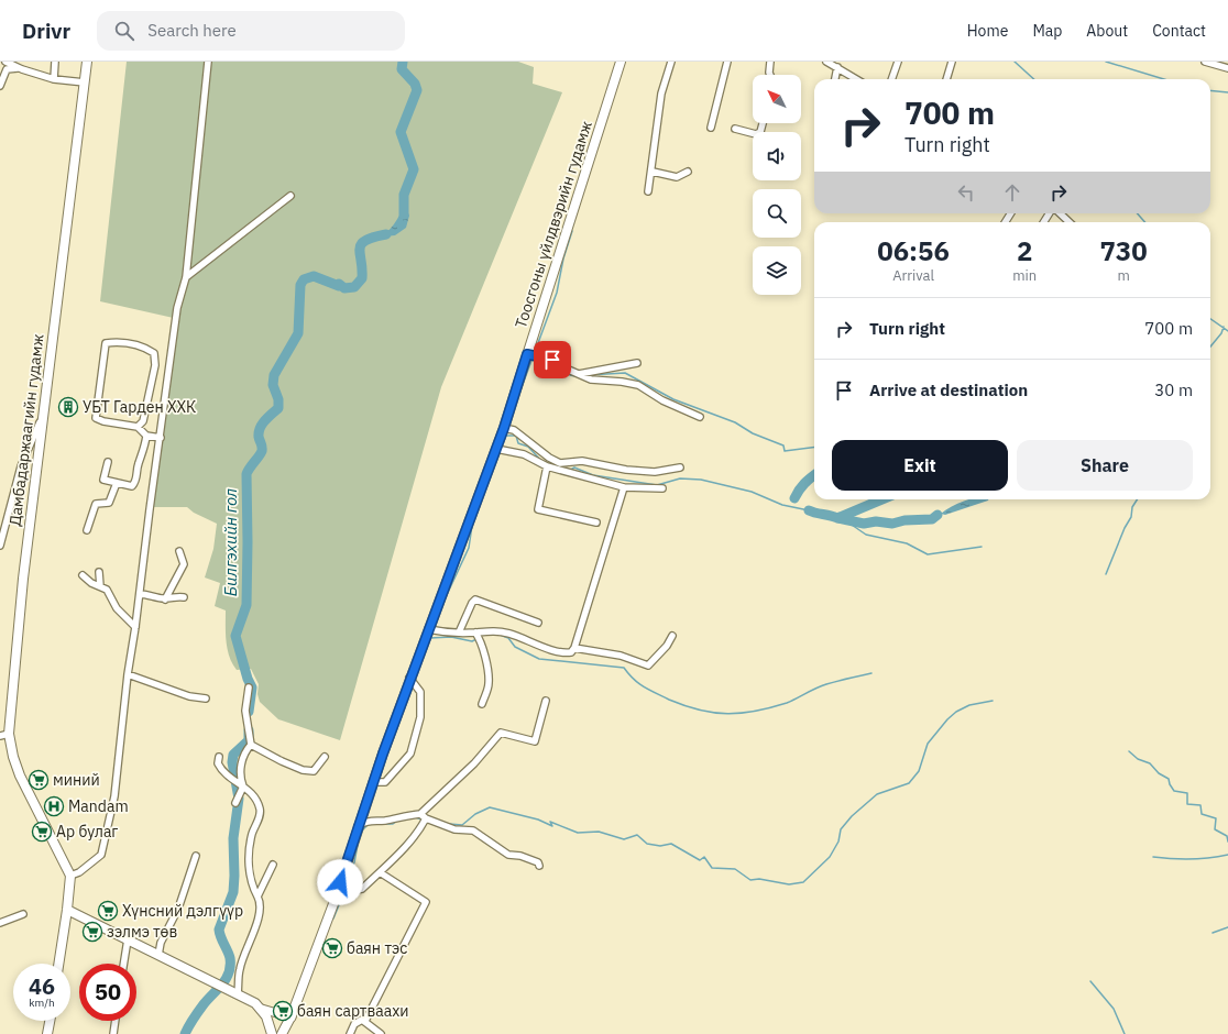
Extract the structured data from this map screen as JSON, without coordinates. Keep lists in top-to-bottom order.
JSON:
{
  "streets": {
    "main road": ["Тоосгоны үйлдвэрийн гудамж", "Дамбадаржаагийн гудамж"]
  },
  "water": ["Билгэхийн гол"],
  "places": {
    "building": ["УБТ Гарден ХХК"],
    "supermarket": [
      "миний",
      "Ар булаг",
      "Хүнсний дэлгүүр",
      "зэлмэ төв",
      "баян тэс",
      "баян сартваахи"
    ],
    "hospital": ["Mandam"]
  },
  "north": "top left",
  "page": {
    "header": "Drivr",
    "search": "Search here",
    "nav": [
      "Home",
      "Map",
      "About",
      "Contact"
    ],
    "turn": ["700 m", "Turn right"],
    "eta": [
      "06:56",
      "Arrival",
      "2",
      "min",
      "730",
      "m"
    ],
    "list": [
      {
        "name": "Turn right",
        "value": "700 m"
      },
      {
        "name": "Arrive at destination",
        "value": "30 m"
      }
    ],
    "buttons": ["Exit", "Share"],
    "speed": "46 km/h",
    "limit": "50"
  }
}
